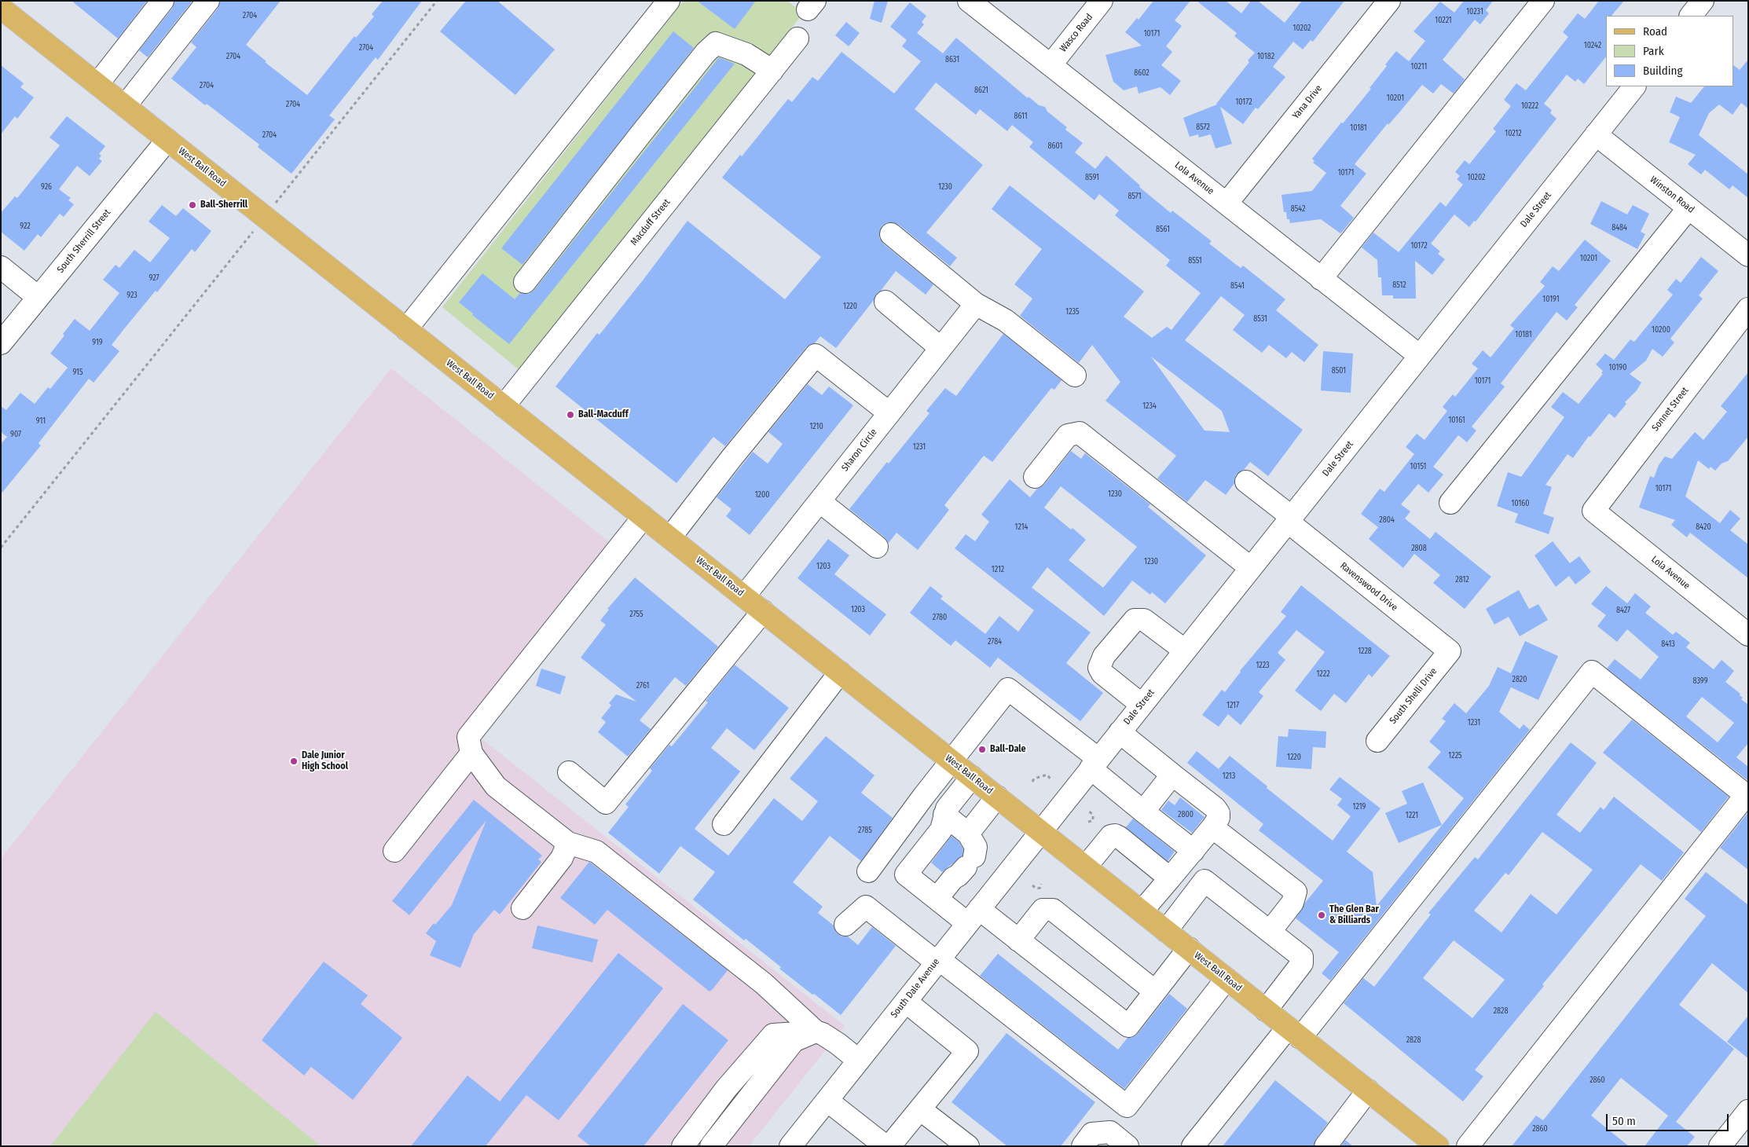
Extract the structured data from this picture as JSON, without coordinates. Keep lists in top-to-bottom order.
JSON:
{
  "streets": {
    "main road": ["West Ball Road"],
    "street": [
      "Wasco Road",
      "Yana Drive",
      "Lola Avenue",
      "Winston Road",
      "Dale Street",
      "Macduff Street",
      "South Sherrill Street",
      "Sonnet Street",
      "Sharon Circle",
      "Ravenswood Drive",
      "South Shelli Drive",
      "South Dale Avenue"
    ]
  },
  "crossings": [
    ["Wasco Road", "Lola Avenue"],
    ["Yana Drive", "Lola Avenue"],
    ["West Ball Road", "Dale Street"],
    ["West Ball Road", "Macduff Street"],
    ["West Ball Road", "South Sherrill Street"],
    ["West Ball Road", "Sharon Circle"],
    ["West Ball Road", "South Dale Avenue"],
    ["Lola Avenue", "Dale Street"],
    ["Lola Avenue", "Sonnet Street"],
    ["Winston Road", "Dale Street"],
    ["Dale Street", "Ravenswood Drive"],
    ["Dale Street", "South Dale Avenue"],
    ["Ravenswood Drive", "South Shelli Drive"]
  ],
  "places": [
    "Ball-Sherrill",
    "Ball-Macduff",
    "Ball-Dale",
    "Dale Junior High School",
    "The Glen Bar & Billiards"
  ],
  "house_numbers": [
    "10231",
    "2704",
    "10221",
    "10202",
    "10171",
    "10242",
    "2704",
    "2704",
    "10182",
    "8631",
    "10211",
    "8602",
    "2704",
    "8621",
    "10201",
    "10172",
    "2704",
    "10222",
    "8611",
    "8572",
    "10181",
    "10212",
    "2704",
    "8601",
    "10171",
    "8591",
    "10202",
    "926",
    "1230",
    "8571",
    "8542",
    "922",
    "8484",
    "8561",
    "10172",
    "10201",
    "8551",
    "927",
    "8512",
    "8541",
    "923",
    "10191",
    "1220",
    "1235",
    "8531",
    "10200",
    "10181",
    "919",
    "10190",
    "8501",
    "915",
    "10171",
    "1234",
    "10161",
    "911",
    "1210",
    "907",
    "1231",
    "10151",
    "10171",
    "1230",
    "1200",
    "10160",
    "2804",
    "1214",
    "8420",
    "2808",
    "1230",
    "1203",
    "1212",
    "2812",
    "1203",
    "8427",
    "2755",
    "2780",
    "2784",
    "8413",
    "1228",
    "1223",
    "1222",
    "2820",
    "8399",
    "2761",
    "1217",
    "1231",
    "1225",
    "1220",
    "1213",
    "1219",
    "2800",
    "1221",
    "2785",
    "2828",
    "2828",
    "2860",
    "2860"
  ],
  "legend": ["Road", "Park", "Building"],
  "scale_bar": "50 m"
}
